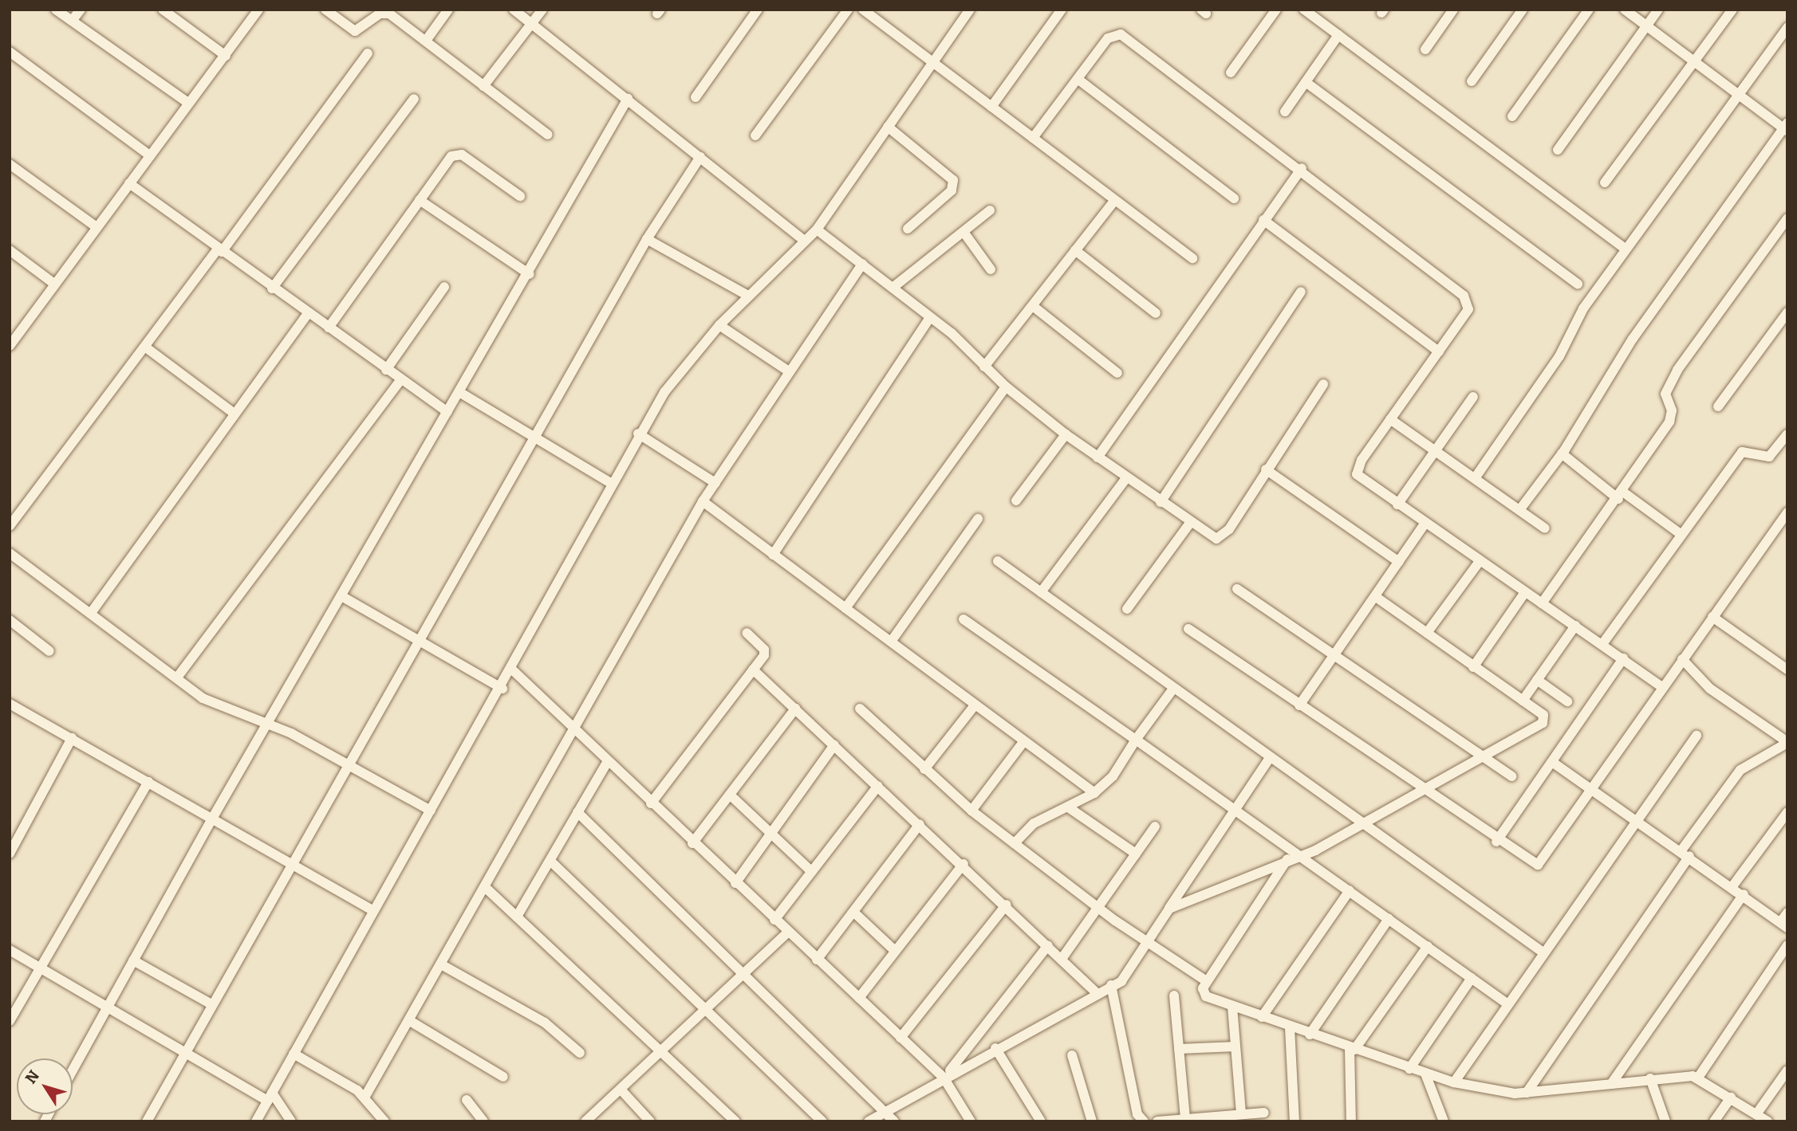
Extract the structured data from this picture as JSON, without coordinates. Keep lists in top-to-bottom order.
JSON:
{
  "north": "top left"
}
